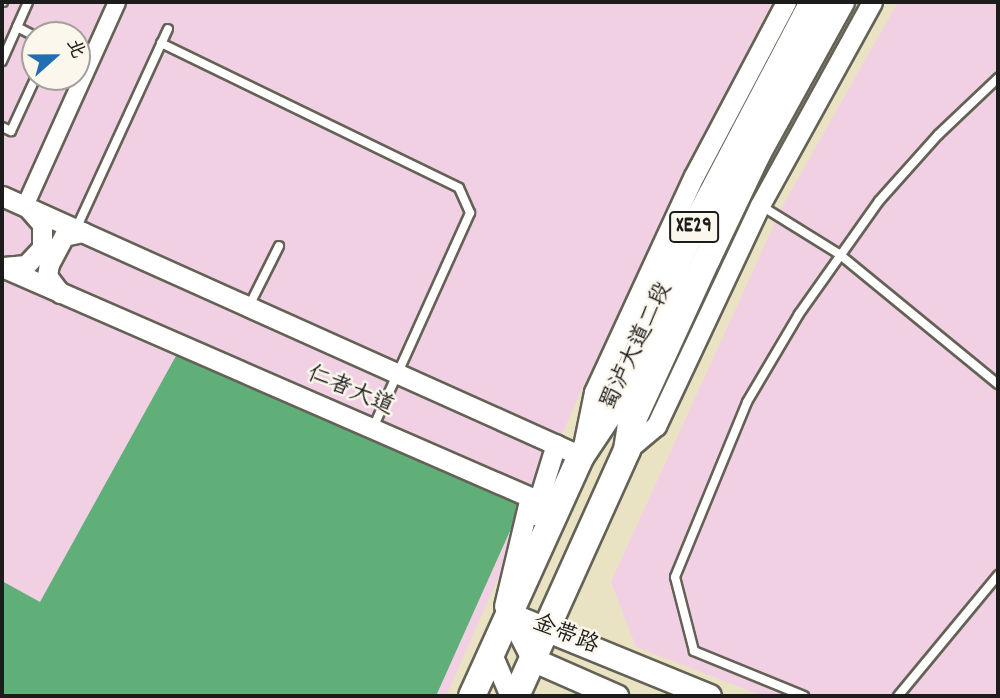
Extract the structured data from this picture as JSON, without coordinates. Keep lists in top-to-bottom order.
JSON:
{
  "streets": {
    "highway": ["XE29", "蜀泸大道二段"],
    "main road": ["金带路"],
    "street": ["仁者大道"]
  },
  "crossings": [
    ["蜀泸大道二段", "仁者大道"],
    ["蜀泸大道二段", "金带路"]
  ],
  "north": "right"
}
